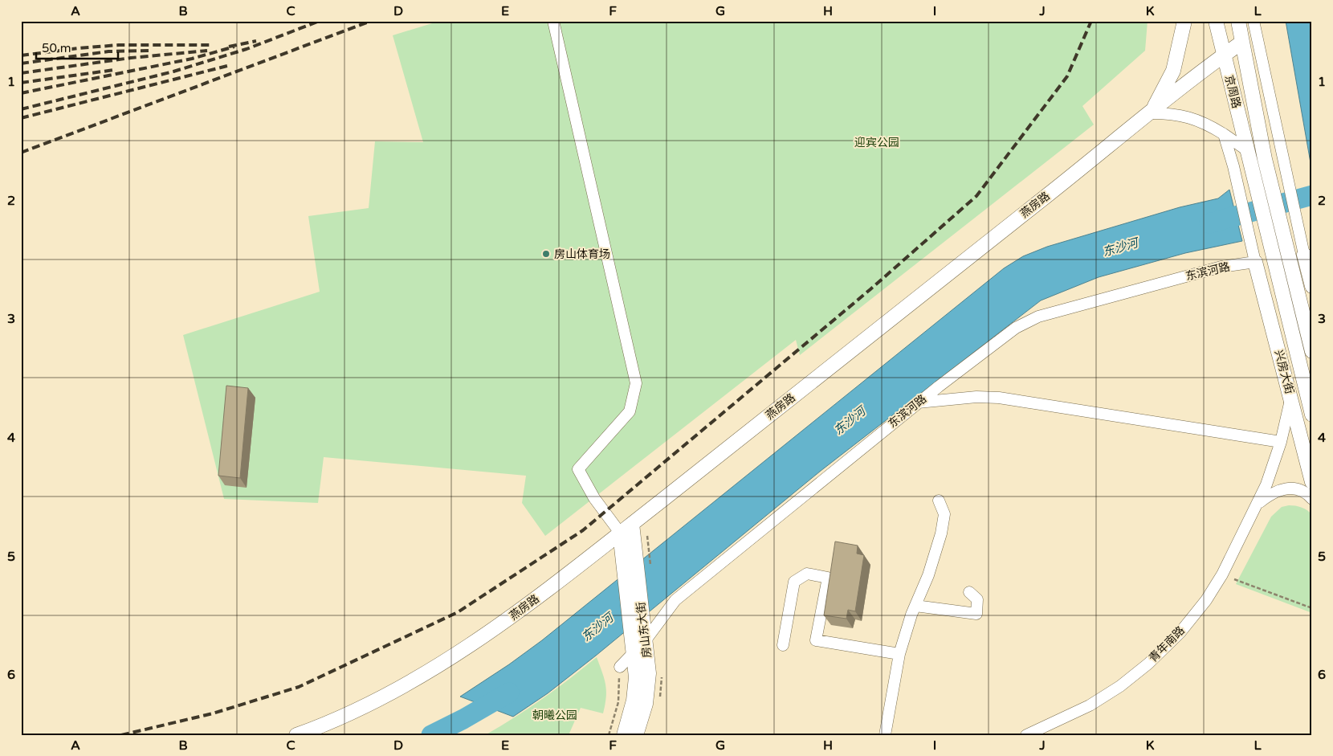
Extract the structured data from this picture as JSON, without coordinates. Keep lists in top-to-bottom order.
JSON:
{
  "streets": {
    "main road": [
      "京周路",
      "燕房路",
      "兴房大街",
      "房山东大街"
    ],
    "street": ["东滨河路", "青年南路"]
  },
  "crossings": [
    ["京周路", "燕房路"],
    ["京周路", "兴房大街"],
    ["燕房路", "房山东大街"],
    ["东滨河路", "兴房大街"],
    ["东滨河路", "房山东大街"],
    ["兴房大街", "青年南路"]
  ],
  "water": ["东沙河"],
  "parks": ["迎宾公园", "朝曦公园"],
  "places": ["房山体育场"],
  "scale_bar": "50 m",
  "grid": {
    "columns": [
      "A",
      "B",
      "C",
      "D",
      "E",
      "F",
      "G",
      "H",
      "I",
      "J",
      "K",
      "L"
    ],
    "rows": [
      "1",
      "2",
      "3",
      "4",
      "5",
      "6"
    ]
  }
}
